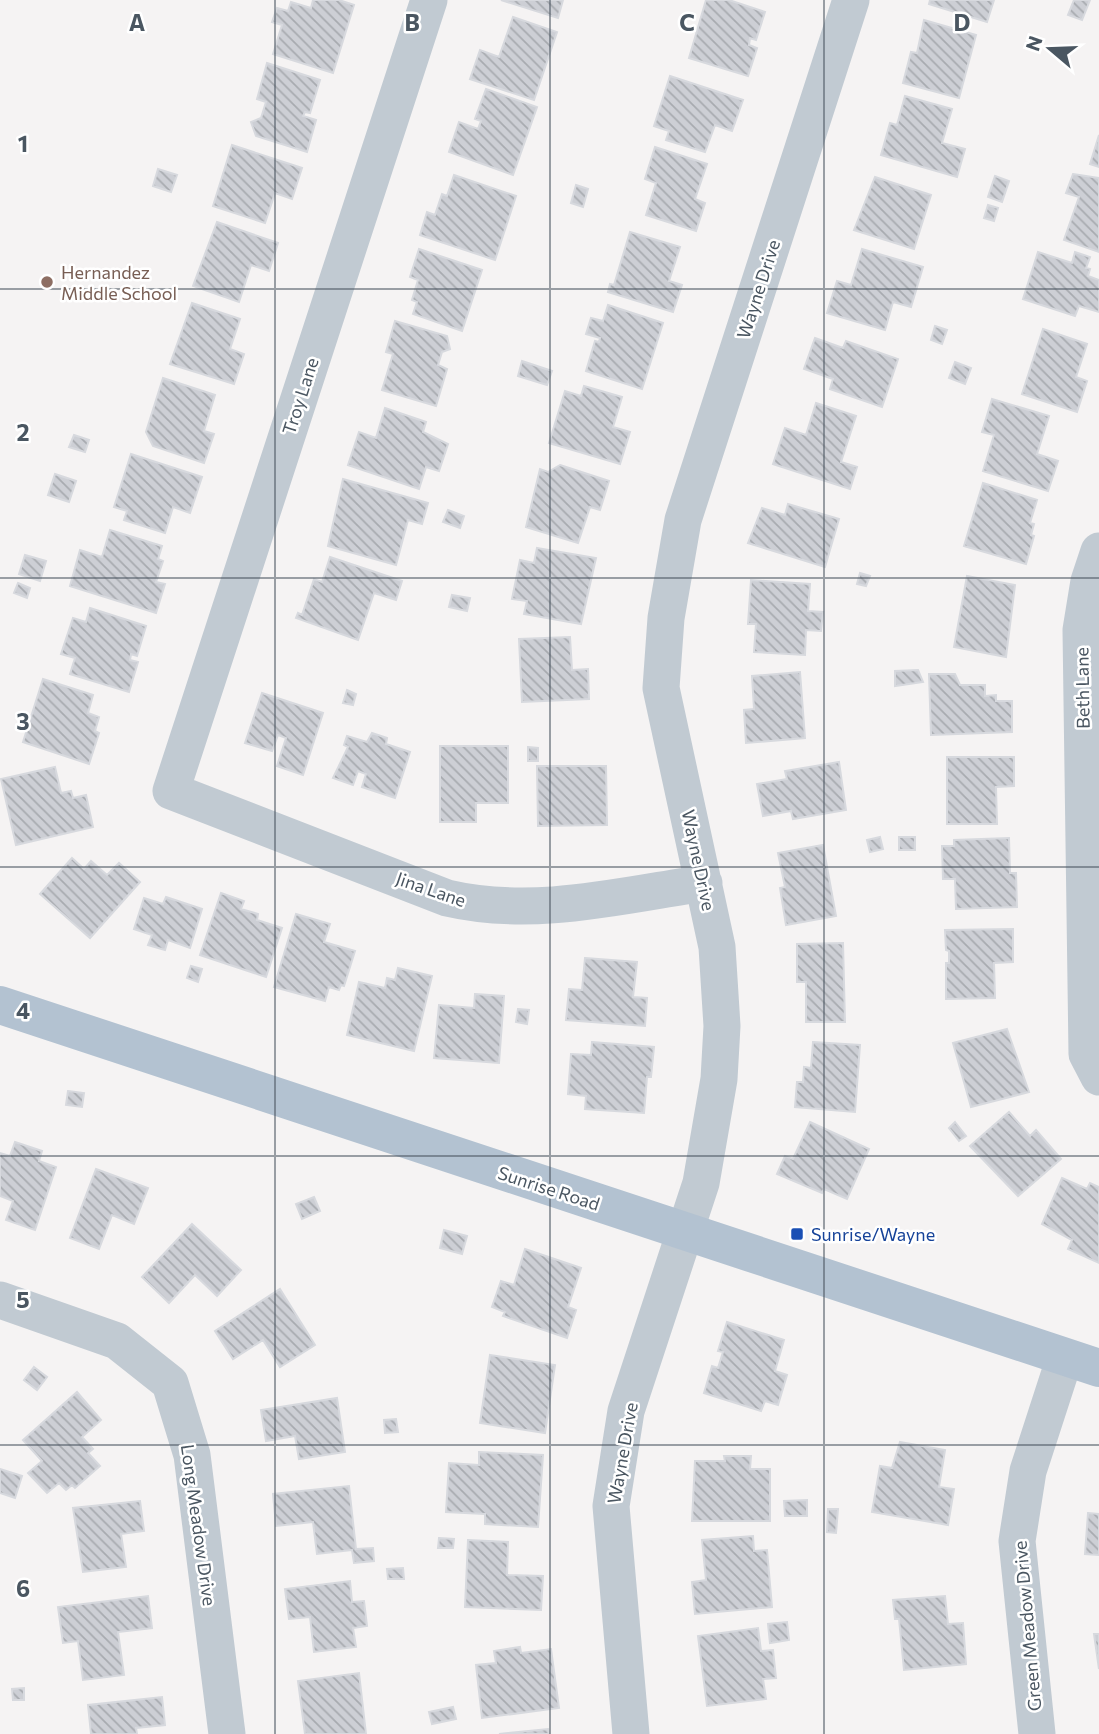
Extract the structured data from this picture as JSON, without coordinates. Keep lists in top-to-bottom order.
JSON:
{
  "streets": {
    "main road": ["Sunrise Road"],
    "street": [
      "Wayne Drive",
      "Troy Lane",
      "Beth Lane",
      "Jina Lane",
      "Long Meadow Drive",
      "Green Meadow Drive"
    ]
  },
  "crossings": [
    ["Wayne Drive", "Jina Lane"],
    ["Wayne Drive", "Sunrise Road"],
    ["Troy Lane", "Jina Lane"],
    ["Sunrise Road", "Green Meadow Drive"]
  ],
  "places": {
    "other": ["Hernandez Middle School"],
    "transit": ["Sunrise/Wayne"]
  },
  "north": "left",
  "grid": {
    "columns": [
      "A",
      "B",
      "C",
      "D"
    ],
    "rows": [
      "1",
      "2",
      "3",
      "4",
      "5",
      "6"
    ]
  }
}
